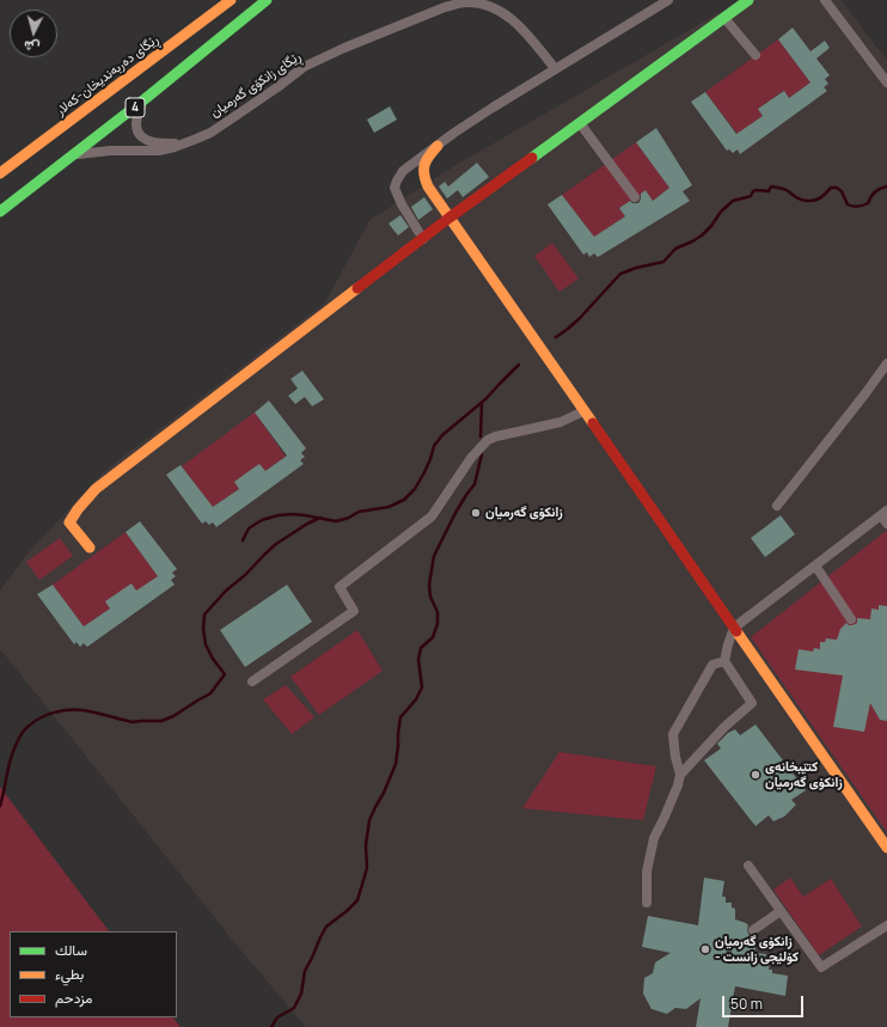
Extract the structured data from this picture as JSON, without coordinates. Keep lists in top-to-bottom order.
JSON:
{
  "streets": {
    "main road": ["ڕێگای دەربەندیخان-کەلار", "4"],
    "street": ["ڕێگای زانکۆی گەرمیان"]
  },
  "places": ["زانکۆی گەرمیان", "کتێبخانەی زانکۆی گەرمیان", "زانکۆی گەرمیان - کۆلێجی زانست"],
  "legend": ["سالك", "بطيء", "مزدحم"],
  "scale_bar": "50 m",
  "north": "bottom"
}
